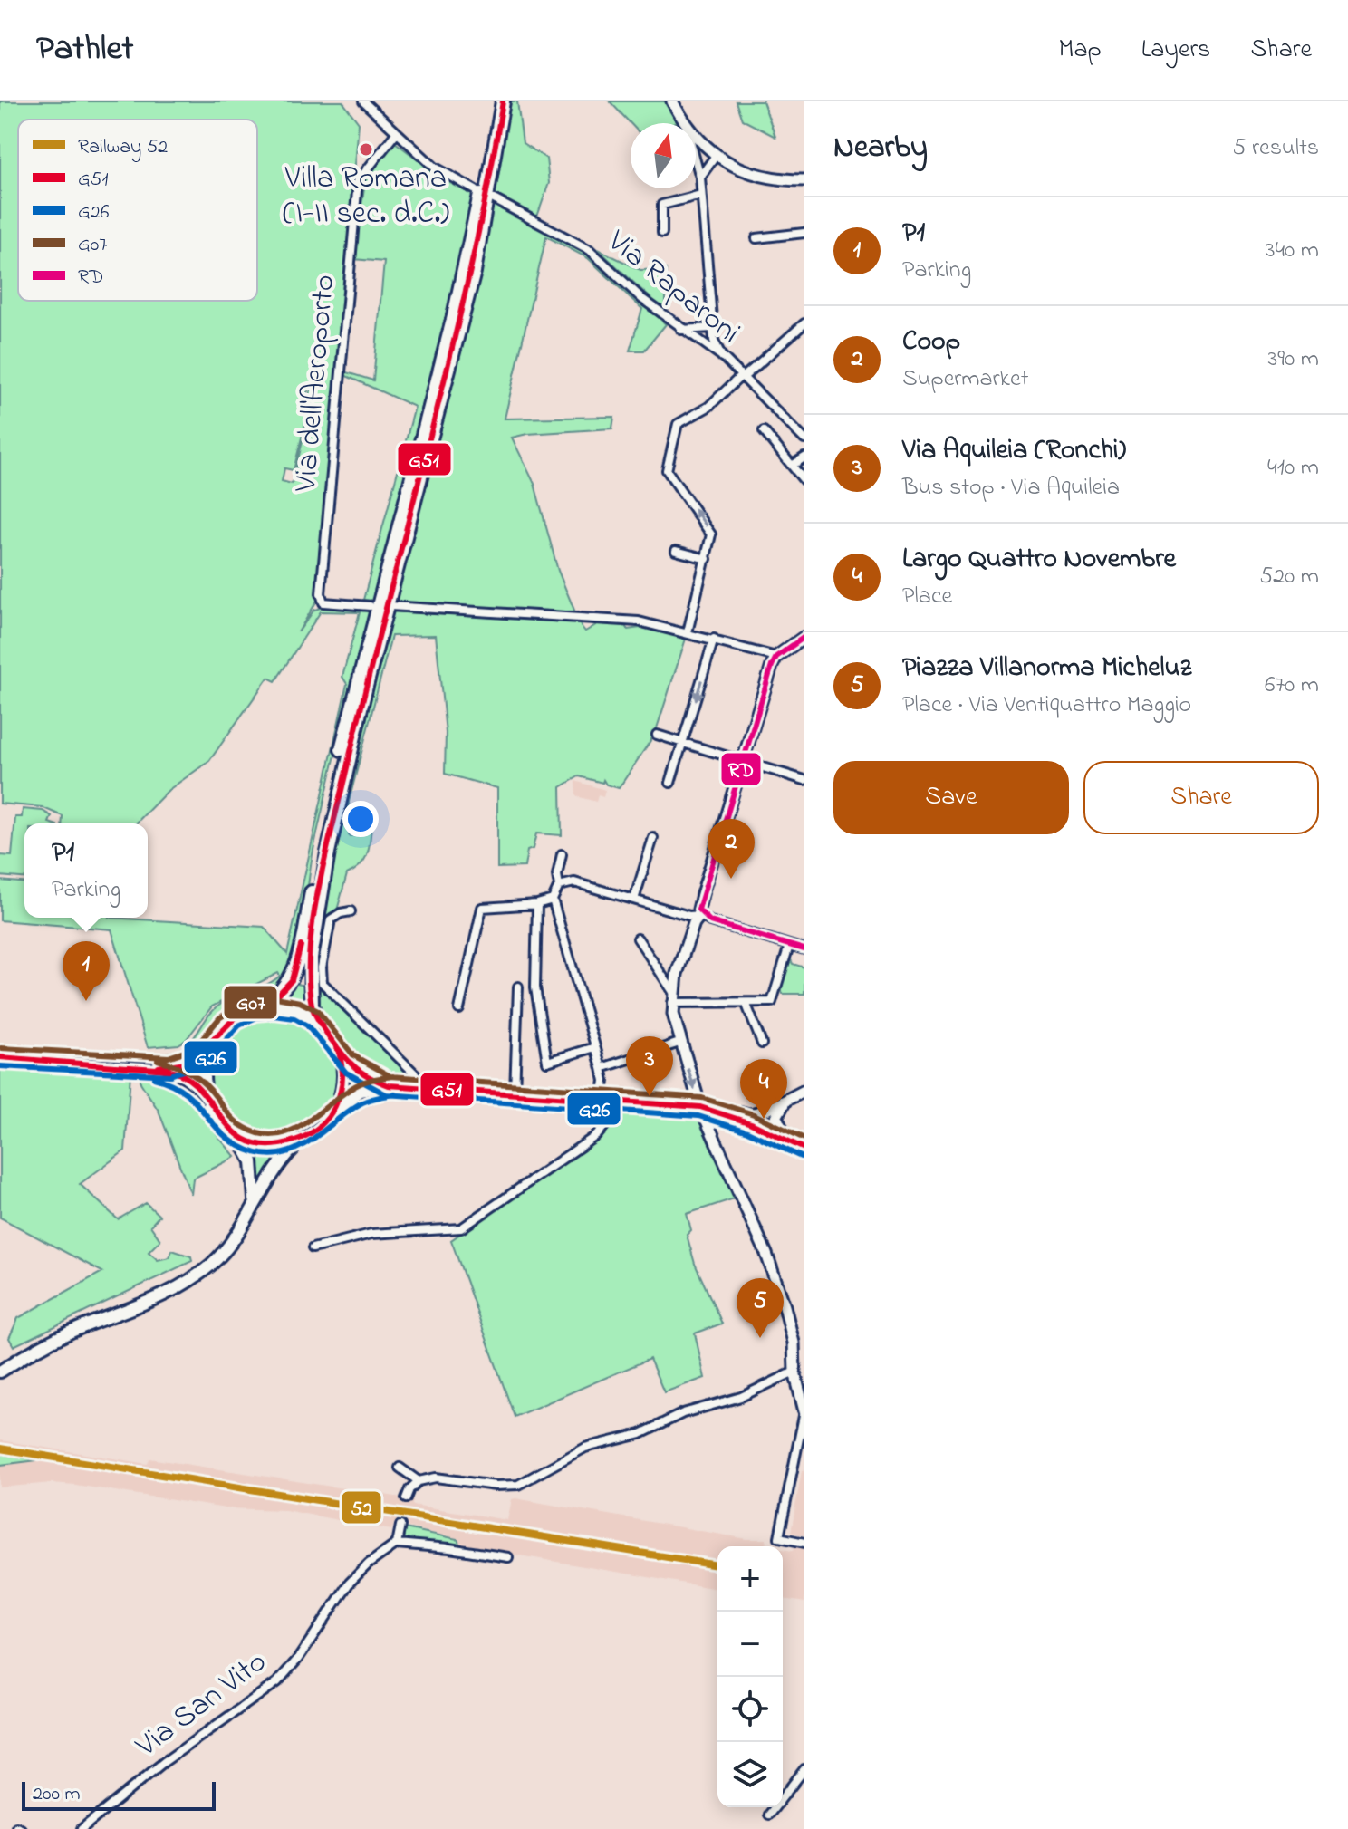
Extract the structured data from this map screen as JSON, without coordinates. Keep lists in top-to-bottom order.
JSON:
{
  "streets": {
    "street": ["Via Raparoni", "Via dell'Aeroporto", "Via San Vito"]
  },
  "places": ["Villa Romana (I-II sec. d.C.)"],
  "lines": [
    "transit line G51",
    "transit line RD",
    "transit line G07",
    "transit line G26",
    "rail line 52"
  ],
  "legend": [
    "Railway 52",
    "G51",
    "G26",
    "G07",
    "RD"
  ],
  "scale_bar": "200 m",
  "north": "top",
  "page": {
    "header": "Pathlet",
    "nav": ["Map", "Layers", "Share"],
    "heading": ["Nearby", "5 results"],
    "list": [
      {
        "mark": "1",
        "name": "P1",
        "note": "Parking",
        "value": "340 m"
      },
      {
        "mark": "2",
        "name": "Coop",
        "note": "Supermarket",
        "value": "390 m"
      },
      {
        "mark": "3",
        "name": "Via Aquileia (Ronchi)",
        "note": "Bus stop · Via Aquileia",
        "value": "410 m"
      },
      {
        "mark": "4",
        "name": "Largo Quattro Novembre",
        "note": "Place",
        "value": "520 m"
      },
      {
        "mark": "5",
        "name": "Piazza Villanorma Micheluz",
        "note": "Place · Via Ventiquattro Maggio",
        "value": "670 m"
      }
    ],
    "buttons": ["Save", "Share"],
    "pins": [
      "2",
      "1",
      "3",
      "4",
      "5"
    ],
    "popup": ["P1", "Parking"],
    "map_buttons": ["+", "−"],
    "scale": "200 m"
  }
}
